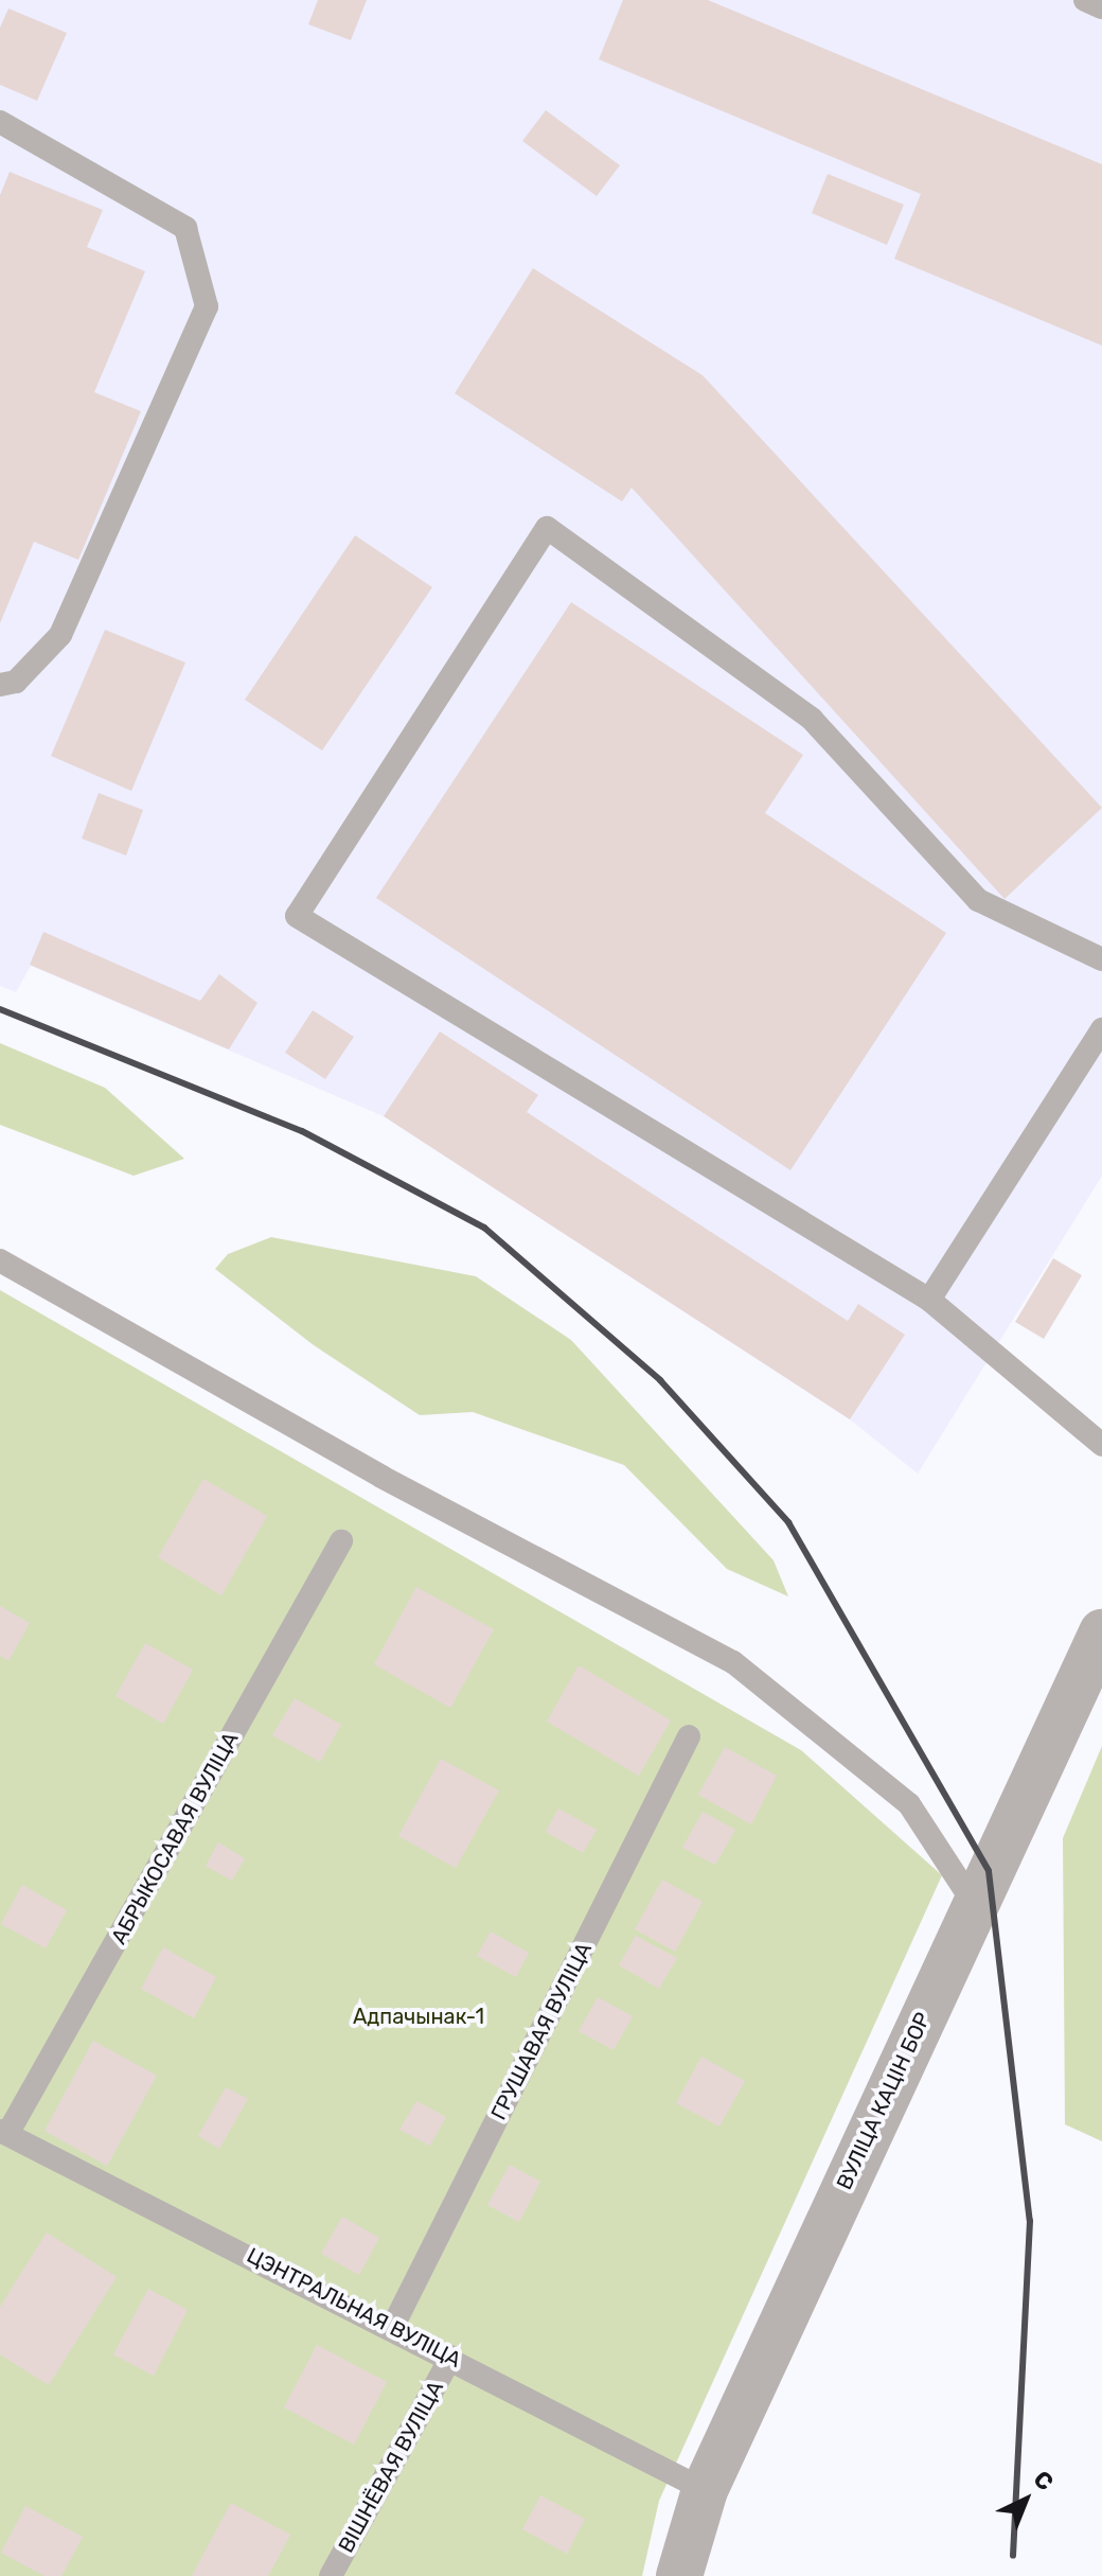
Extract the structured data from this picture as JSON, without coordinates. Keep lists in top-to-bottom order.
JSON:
{
  "streets": {
    "street": ["ВУЛІЦА КАЦІН БОР"],
    "lane": [
      "АБРЫКОСАВАЯ ВУЛІЦА",
      "ГРУШАВАЯ ВУЛІЦА",
      "ЦЭНТРАЛЬНАЯ ВУЛІЦА",
      "ВІШНЁВАЯ ВУЛІЦА"
    ]
  },
  "crossings": [
    ["АБРЫКОСАВАЯ ВУЛІЦА", "ЦЭНТРАЛЬНАЯ ВУЛІЦА"],
    ["ГРУШАВАЯ ВУЛІЦА", "ЦЭНТРАЛЬНАЯ ВУЛІЦА"],
    ["ВУЛІЦА КАЦІН БОР", "ЦЭНТРАЛЬНАЯ ВУЛІЦА"],
    ["ЦЭНТРАЛЬНАЯ ВУЛІЦА", "ВІШНЁВАЯ ВУЛІЦА"]
  ],
  "parks": ["Адпачынак-1"],
  "north": "top right"
}
